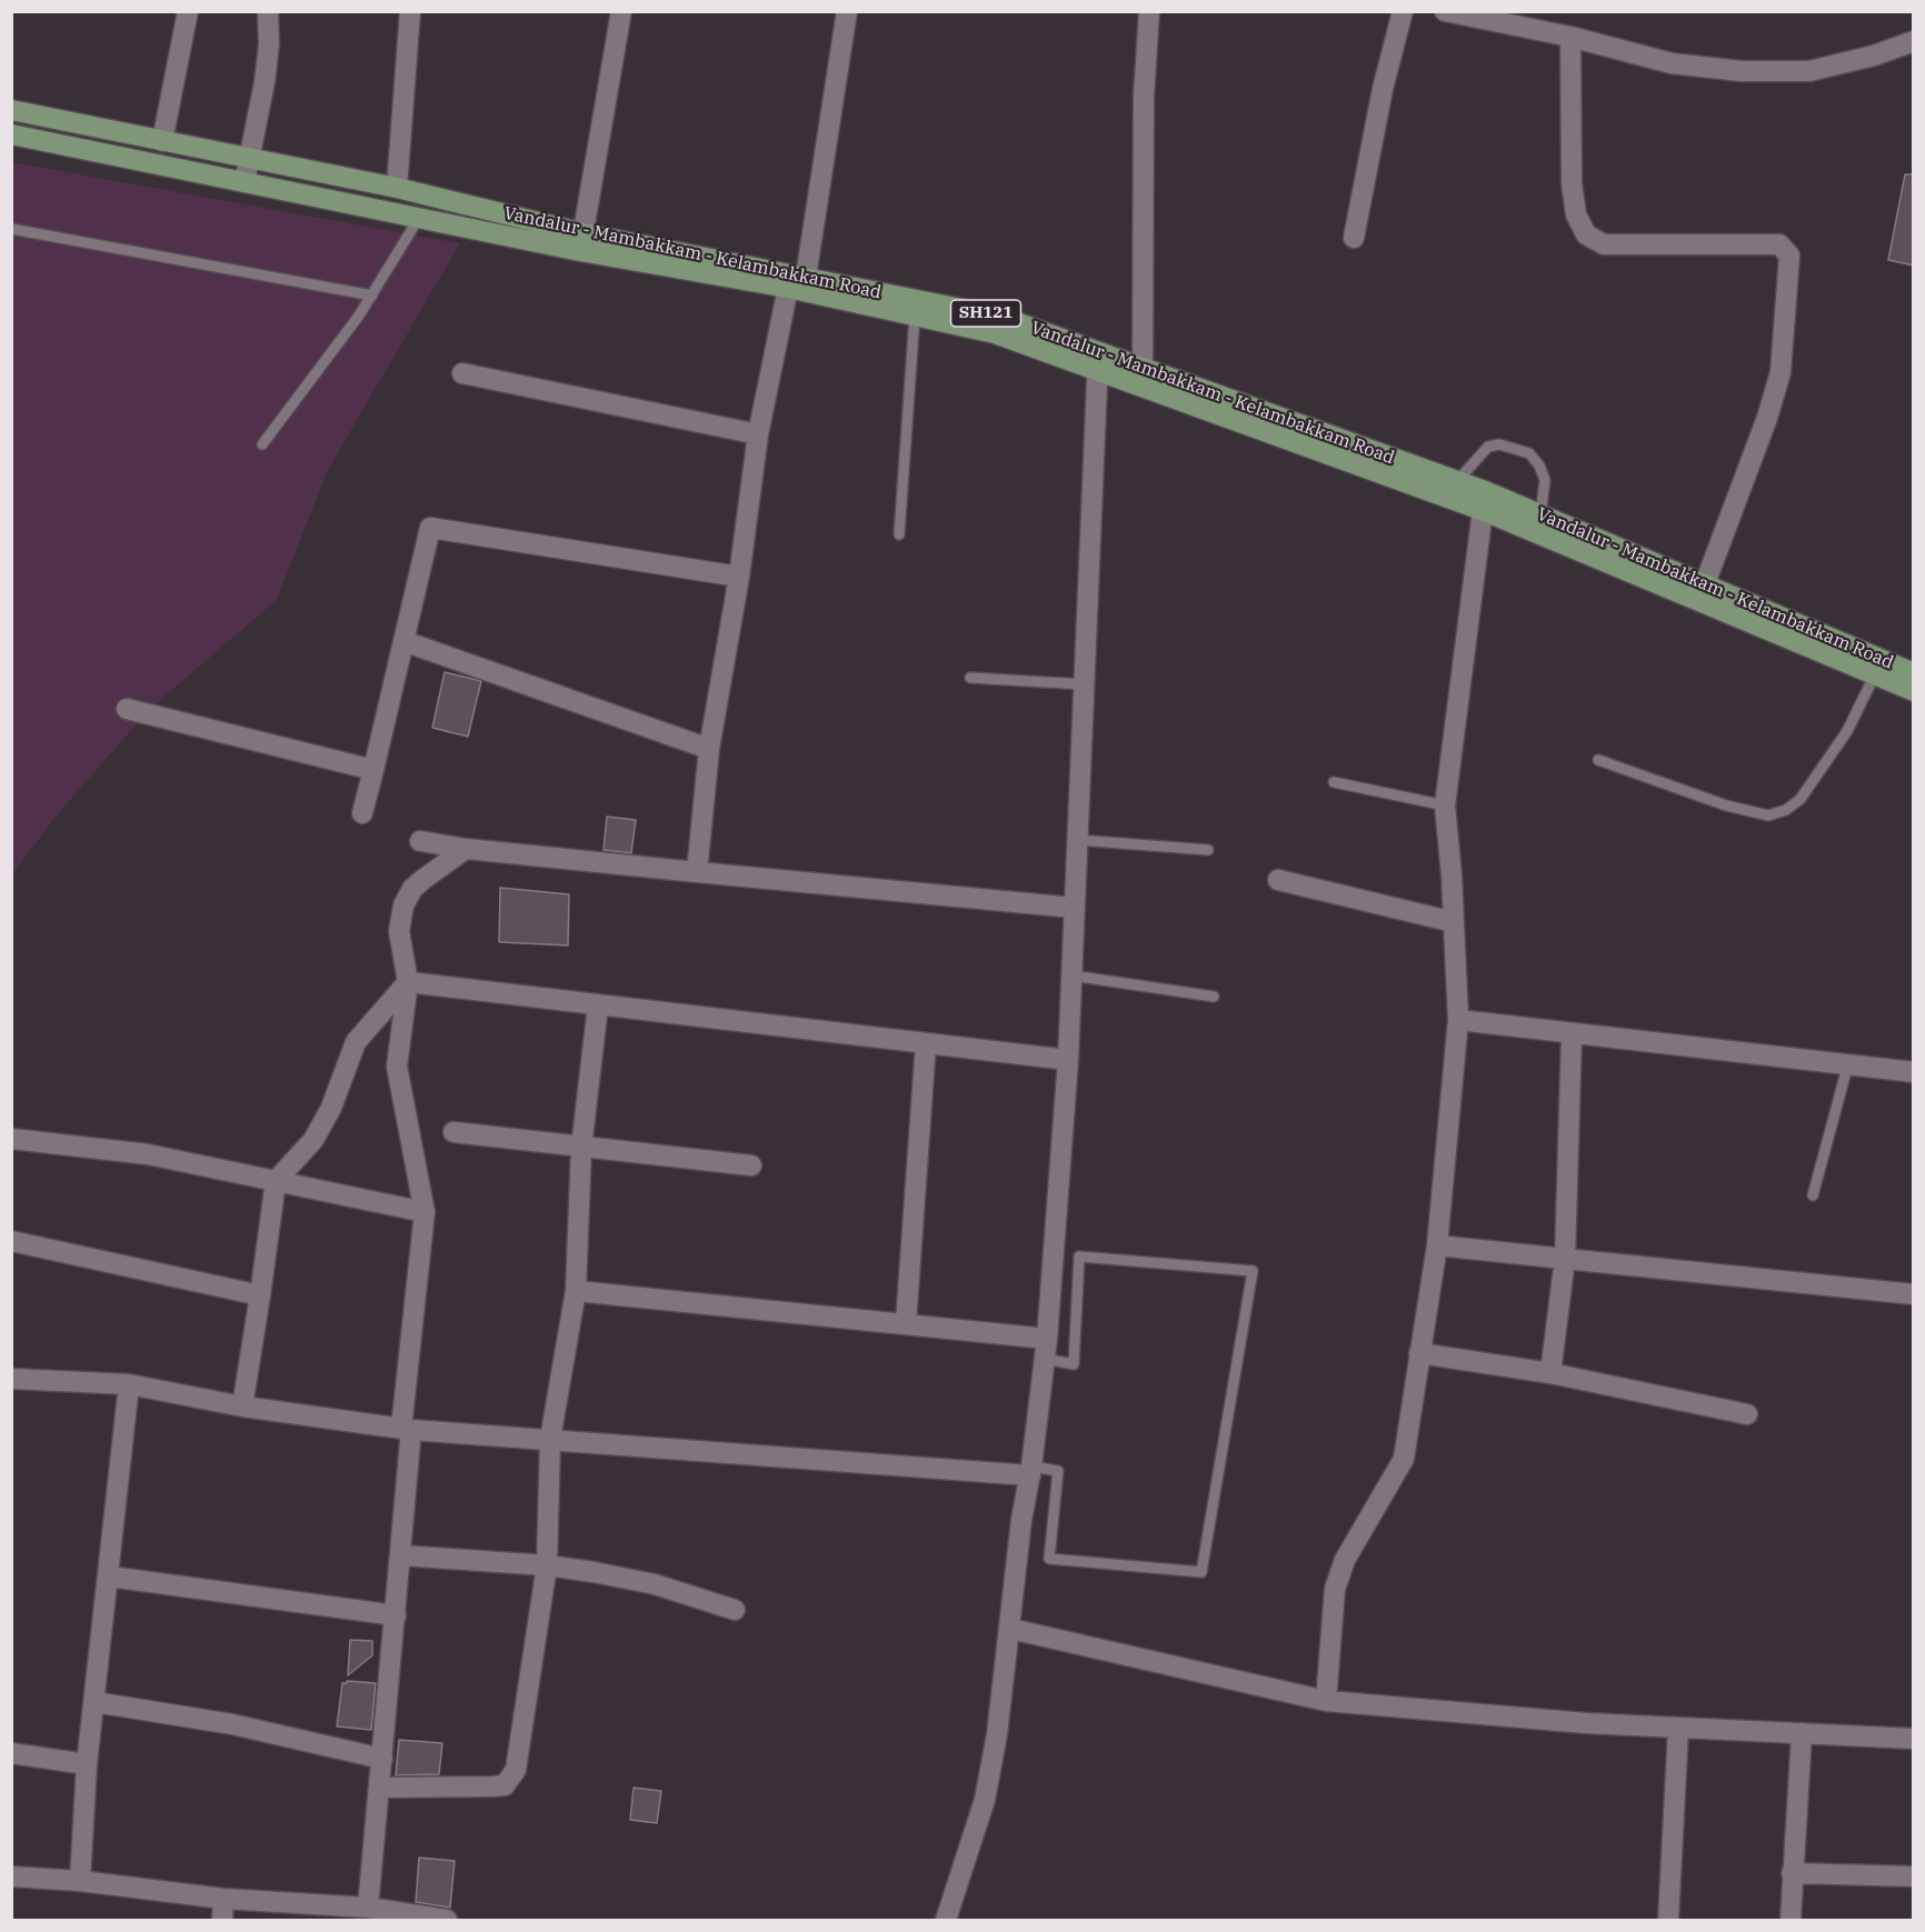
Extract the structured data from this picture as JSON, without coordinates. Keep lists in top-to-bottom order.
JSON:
{
  "streets": {
    "main road": ["Vandalur - Mambakkam - Kelambakkam Road", "SH121"]
  }
}
